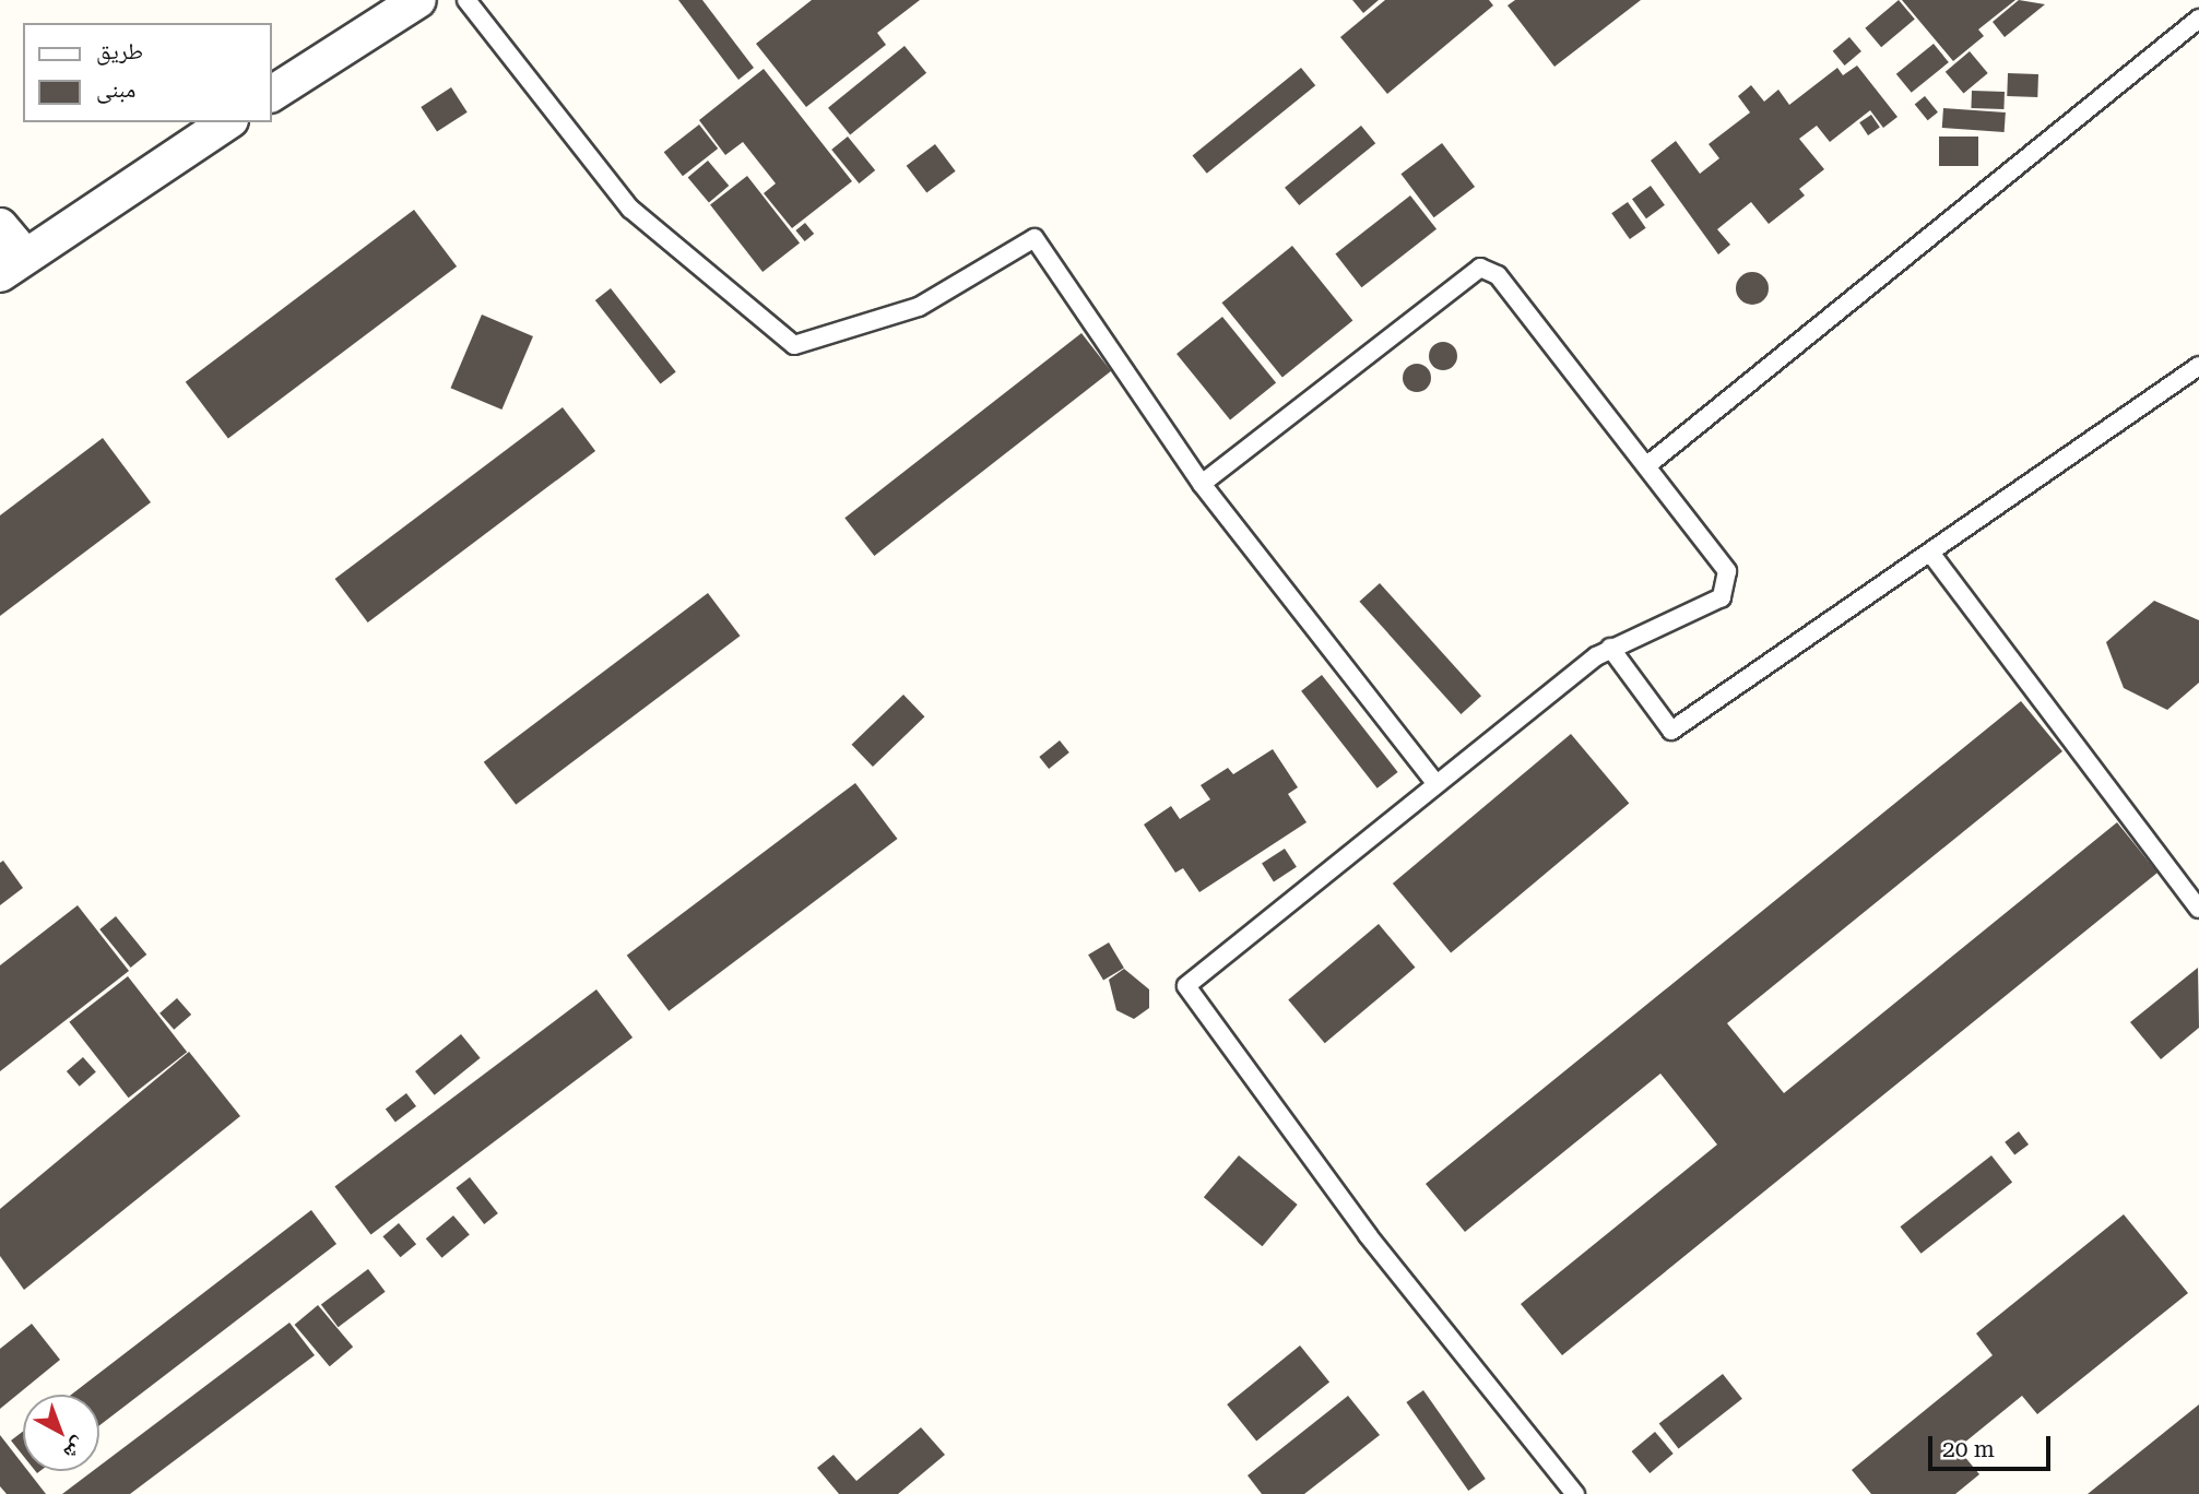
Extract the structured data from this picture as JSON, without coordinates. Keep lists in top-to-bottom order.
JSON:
{
  "legend": ["طريق", "مبنى"],
  "scale_bar": "20 m",
  "north": "bottom right"
}
